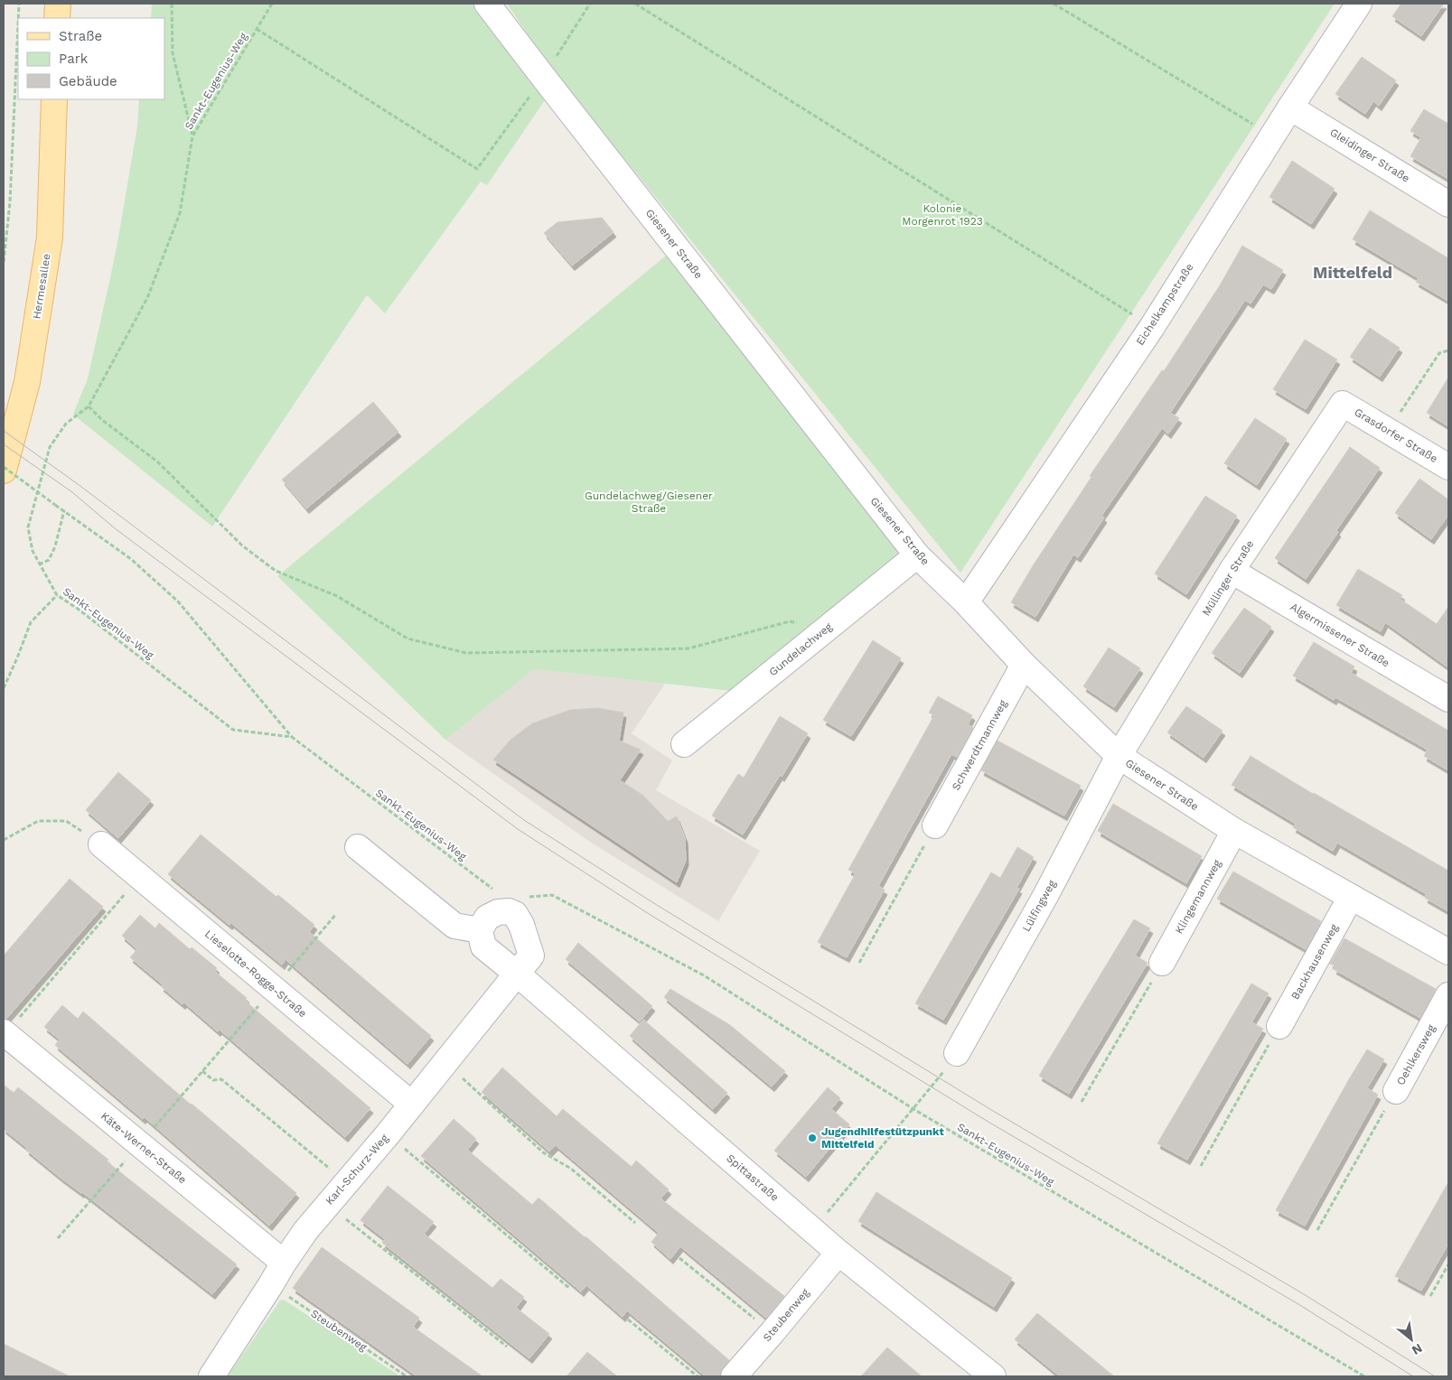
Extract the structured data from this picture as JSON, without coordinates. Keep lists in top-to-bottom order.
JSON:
{
  "streets": {
    "main road": ["Hermesallee"],
    "street": [
      "Gleidinger Straße",
      "Giesener Straße",
      "Eichelkampstraße",
      "Grasdorfer Straße",
      "Müllinger Straße",
      "Algermissener Straße",
      "Gundelachweg",
      "Schwerdtmannweg",
      "Klingemannweg",
      "Lülfingweg",
      "Backhausenweg",
      "Lieselotte-Rogge-Straße",
      "Oehlkersweg",
      "Käte-Werner-Straße",
      "Karl-Schurz-Weg",
      "Spittastraße",
      "Steubenweg"
    ],
    "path": ["Sankt-Eugenius-Weg"]
  },
  "crossings": [
    ["Gleidinger Straße", "Eichelkampstraße"],
    ["Giesener Straße", "Eichelkampstraße"],
    ["Giesener Straße", "Müllinger Straße"],
    ["Giesener Straße", "Gundelachweg"],
    ["Giesener Straße", "Schwerdtmannweg"],
    ["Giesener Straße", "Klingemannweg"],
    ["Giesener Straße", "Lülfingweg"],
    ["Giesener Straße", "Backhausenweg"],
    ["Grasdorfer Straße", "Müllinger Straße"],
    ["Müllinger Straße", "Algermissener Straße"],
    ["Müllinger Straße", "Lülfingweg"],
    ["Lieselotte-Rogge-Straße", "Karl-Schurz-Weg"],
    ["Käte-Werner-Straße", "Karl-Schurz-Weg"],
    ["Karl-Schurz-Weg", "Spittastraße"],
    ["Karl-Schurz-Weg", "Steubenweg"],
    ["Spittastraße", "Steubenweg"]
  ],
  "districts": ["Mittelfeld"],
  "parks": ["Kolonie Morgenrot 1923", "Gundelachweg/Giesener Straße"],
  "places": ["Jugendhilfestützpunkt Mittelfeld"],
  "legend": ["Straße", "Park", "Gebäude"],
  "north": "bottom right"
}
